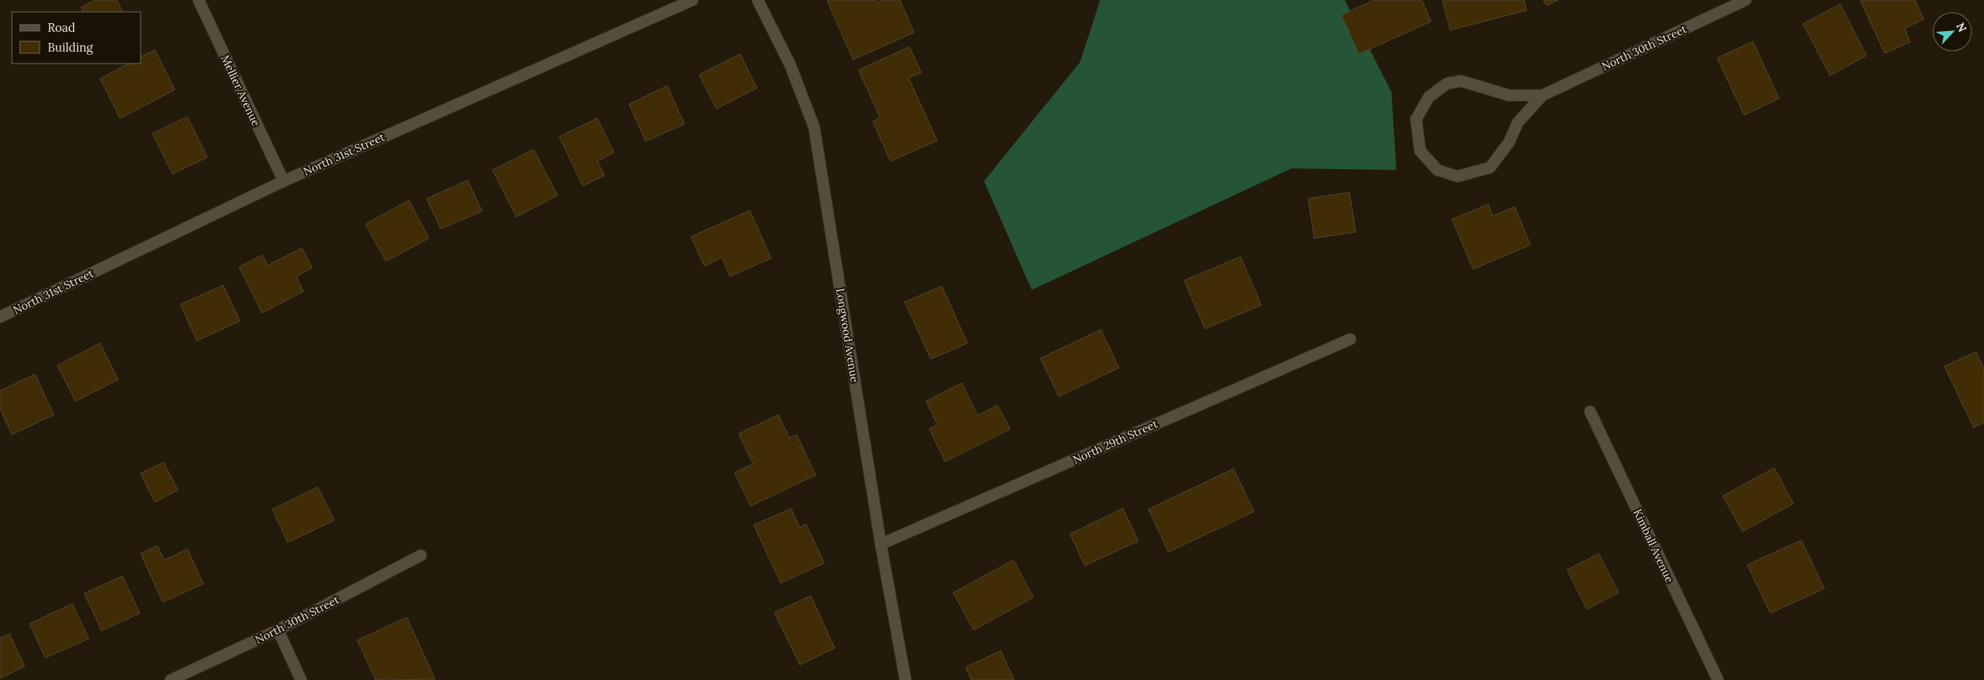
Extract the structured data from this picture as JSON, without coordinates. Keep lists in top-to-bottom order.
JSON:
{
  "streets": {
    "street": [
      "North 30th Street",
      "Mellier Avenue",
      "North 31st Street",
      "Longwood Avenue",
      "North 29th Street",
      "Kimball Avenue"
    ]
  },
  "crossings": [
    ["Mellier Avenue", "North 31st Street"],
    ["Longwood Avenue", "North 29th Street"]
  ],
  "legend": ["Road", "Building"],
  "north": "top right"
}
